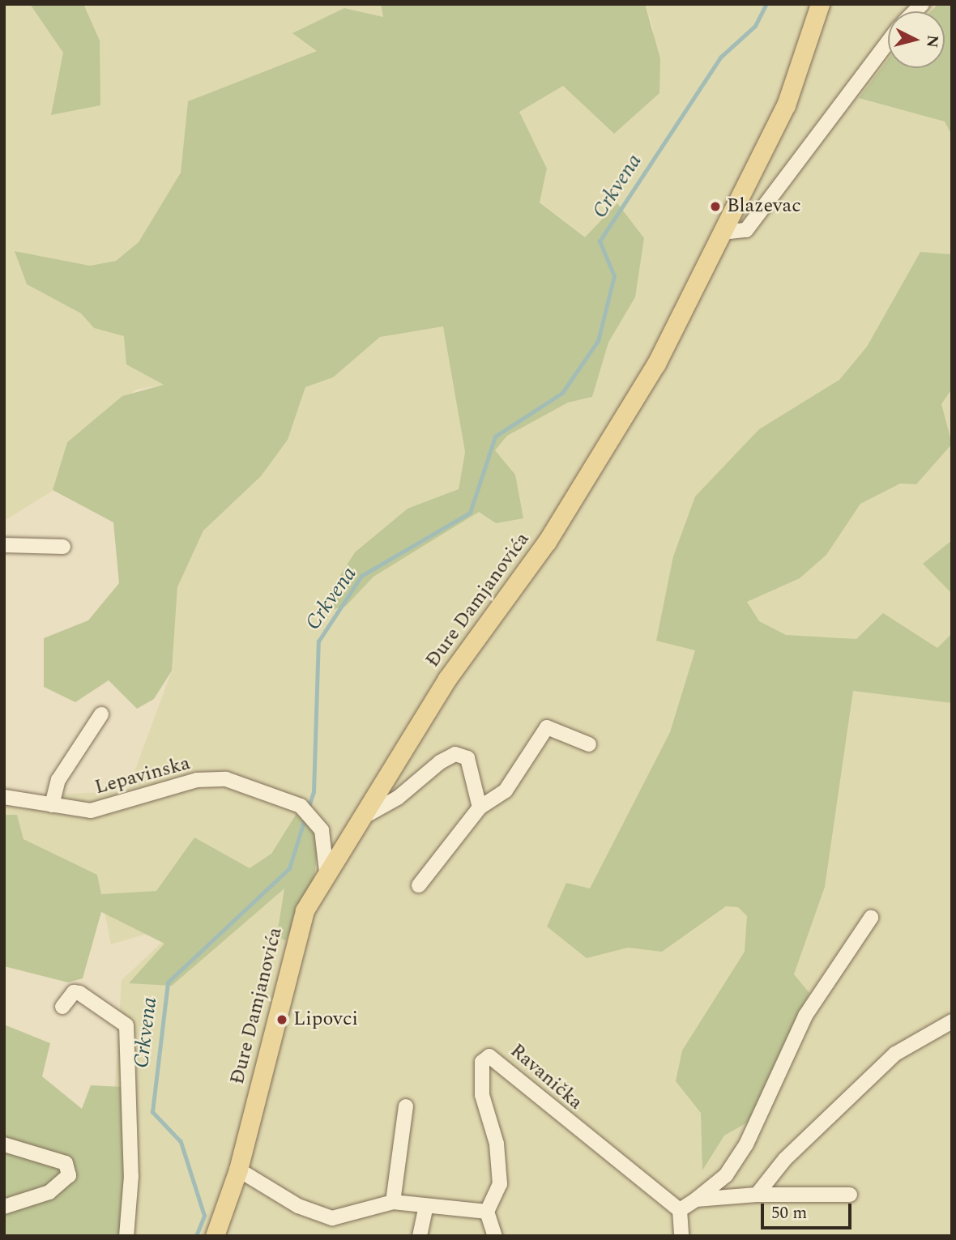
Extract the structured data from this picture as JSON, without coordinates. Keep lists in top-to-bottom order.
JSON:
{
  "streets": {
    "main road": ["Đure Damjanovića"],
    "street": ["Lepavinska", "Ravanička"]
  },
  "crossings": [
    ["Đure Damjanovića", "Lepavinska"]
  ],
  "water": ["Crkvena"],
  "places": ["Blazevac", "Lipovci"],
  "scale_bar": "50 m",
  "north": "right"
}
